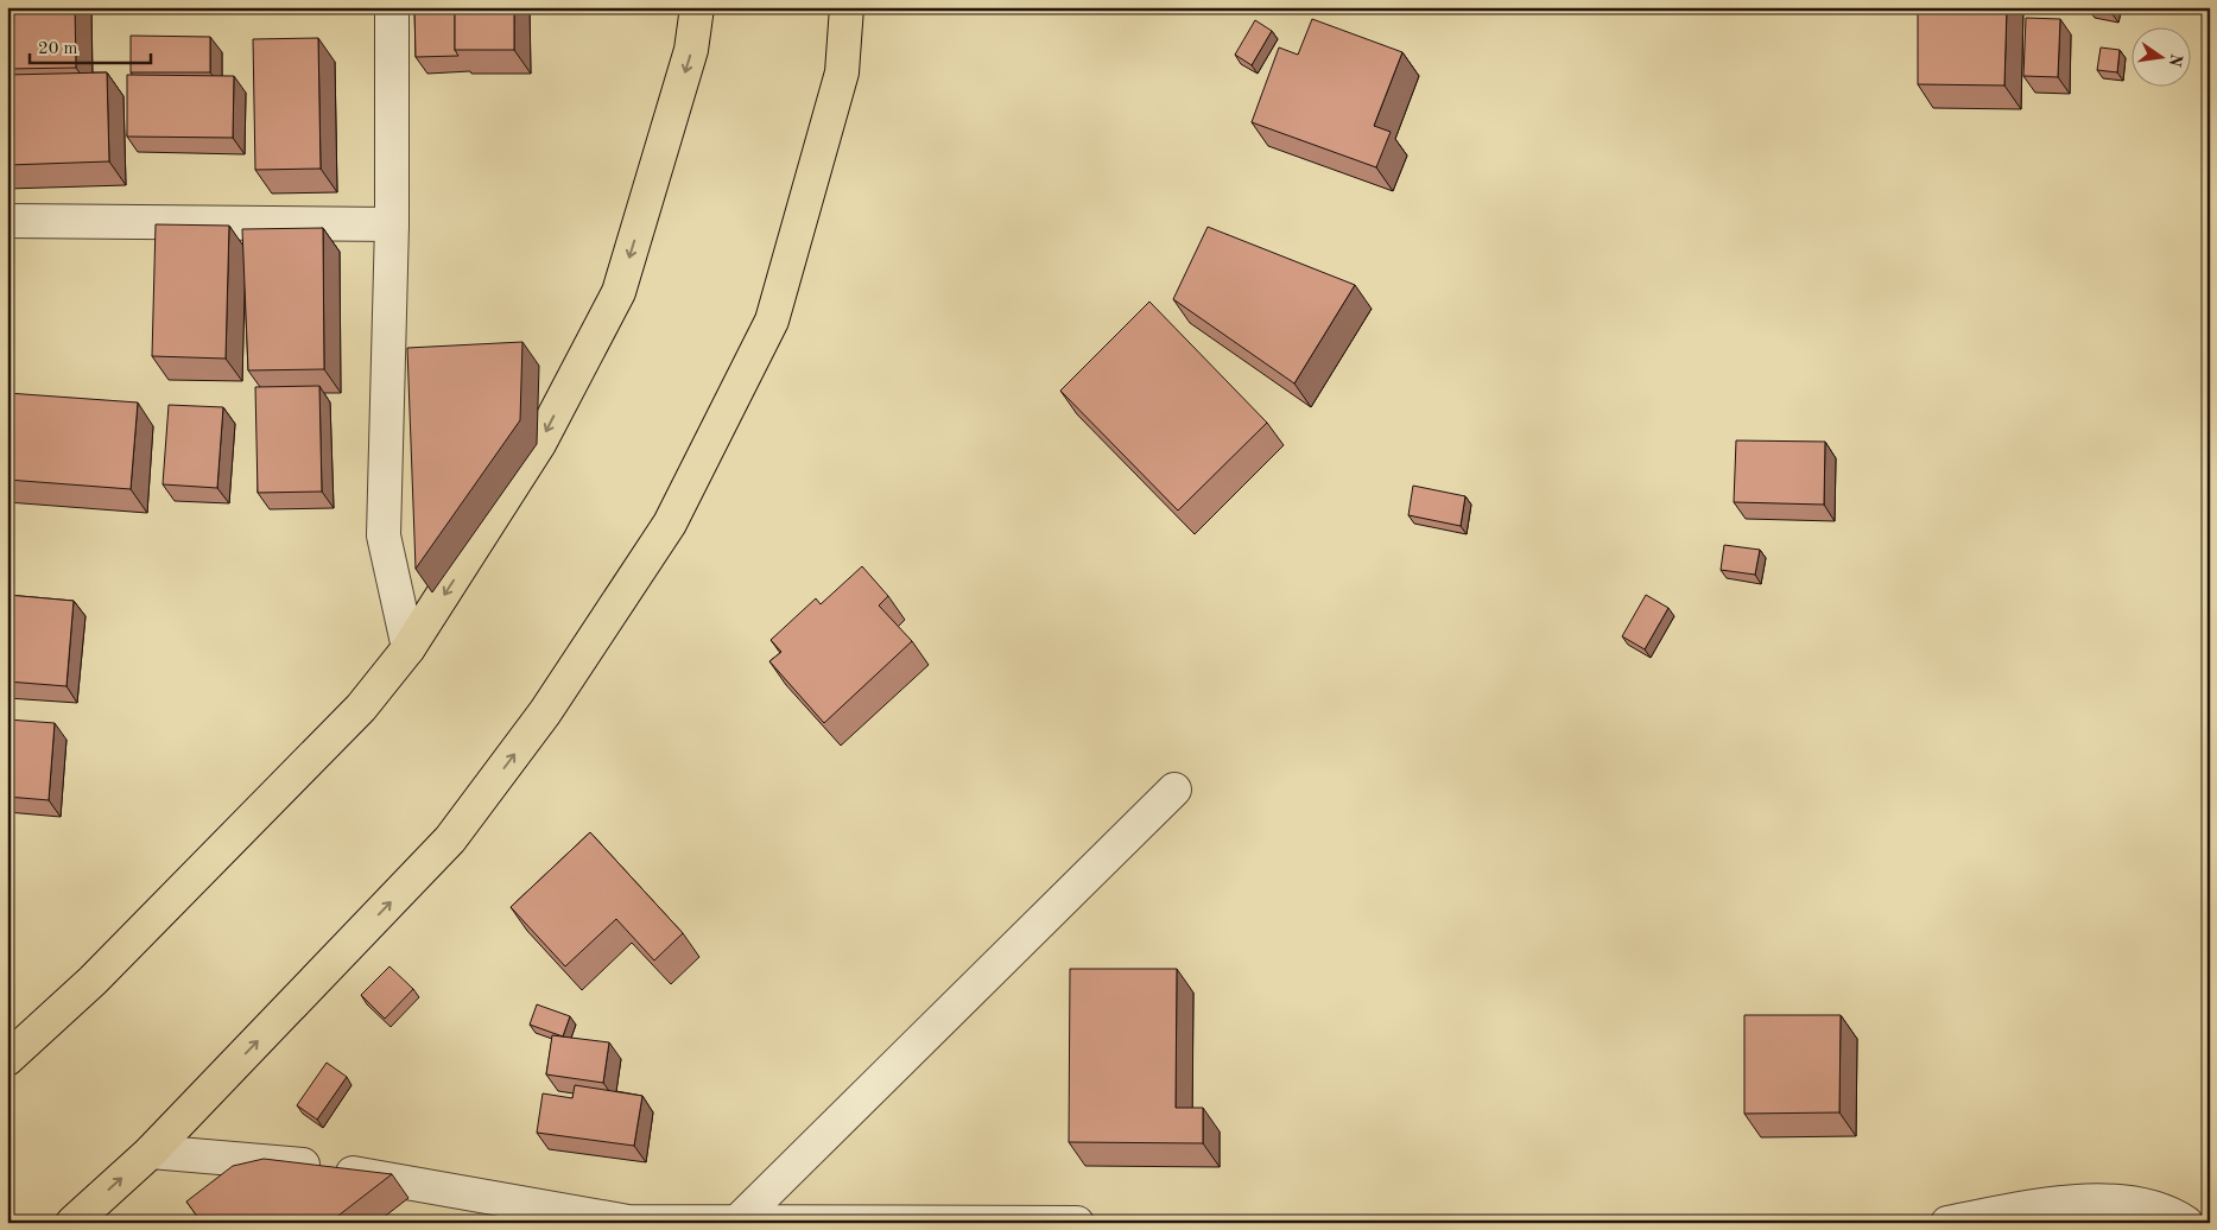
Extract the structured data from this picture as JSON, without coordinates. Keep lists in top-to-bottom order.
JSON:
{
  "scale_bar": "20 m",
  "north": "right"
}
